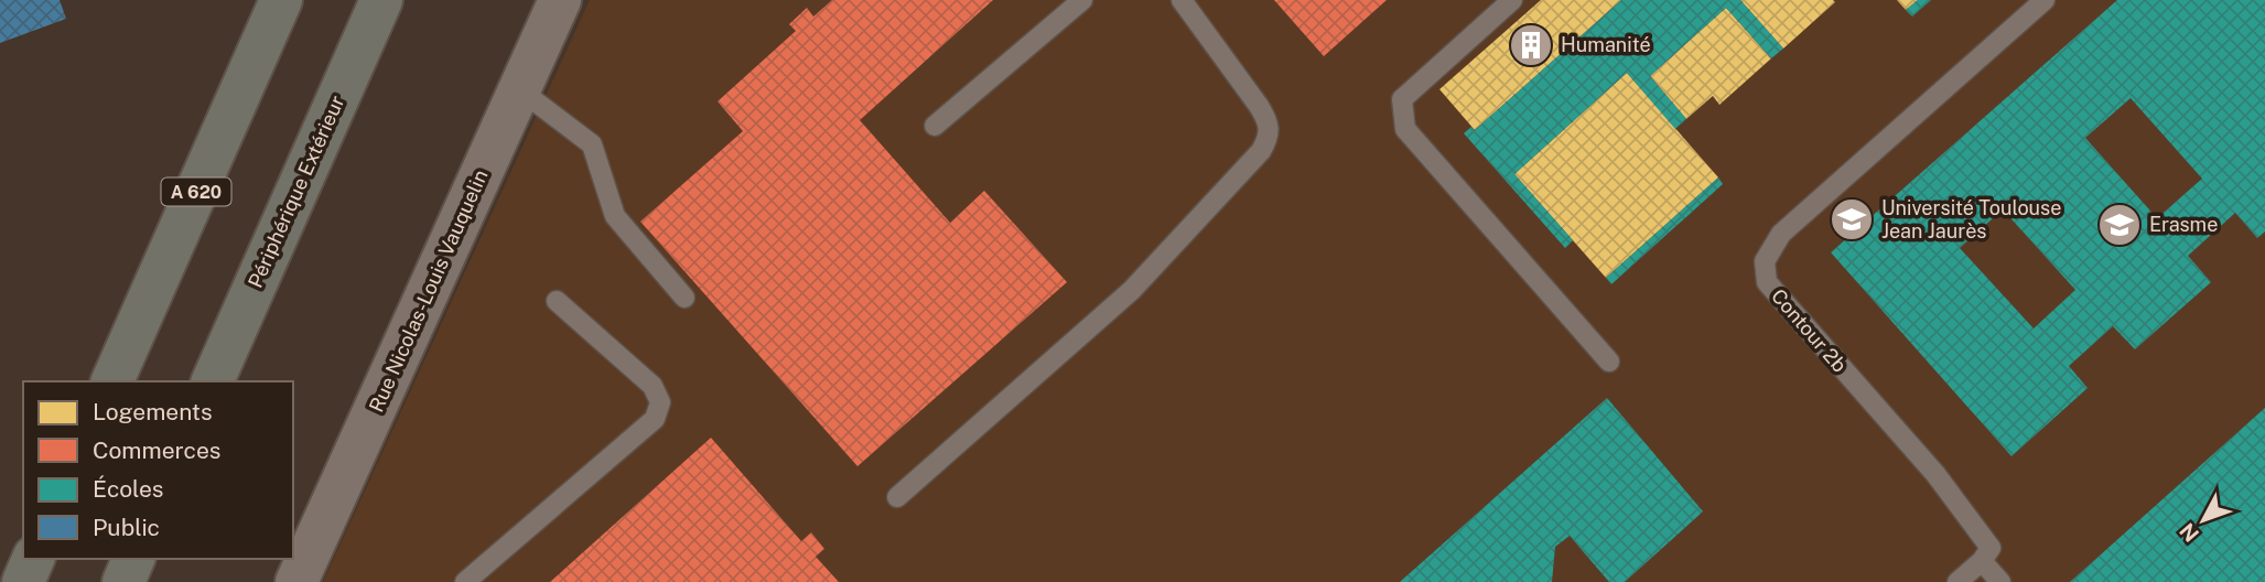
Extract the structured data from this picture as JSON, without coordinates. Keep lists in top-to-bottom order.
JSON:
{
  "streets": {
    "highway": ["A 620", "Périphérique Extérieur"],
    "street": ["Rue Nicolas-Louis Vauquelin"],
    "lane": ["Contour 2b"]
  },
  "places": {
    "building": ["Humanité"],
    "school or university": ["Université Toulouse Jean Jaurès", "Erasme"]
  },
  "legend": [
    "Logements",
    "Commerces",
    "Écoles",
    "Public"
  ],
  "north": "bottom left"
}
